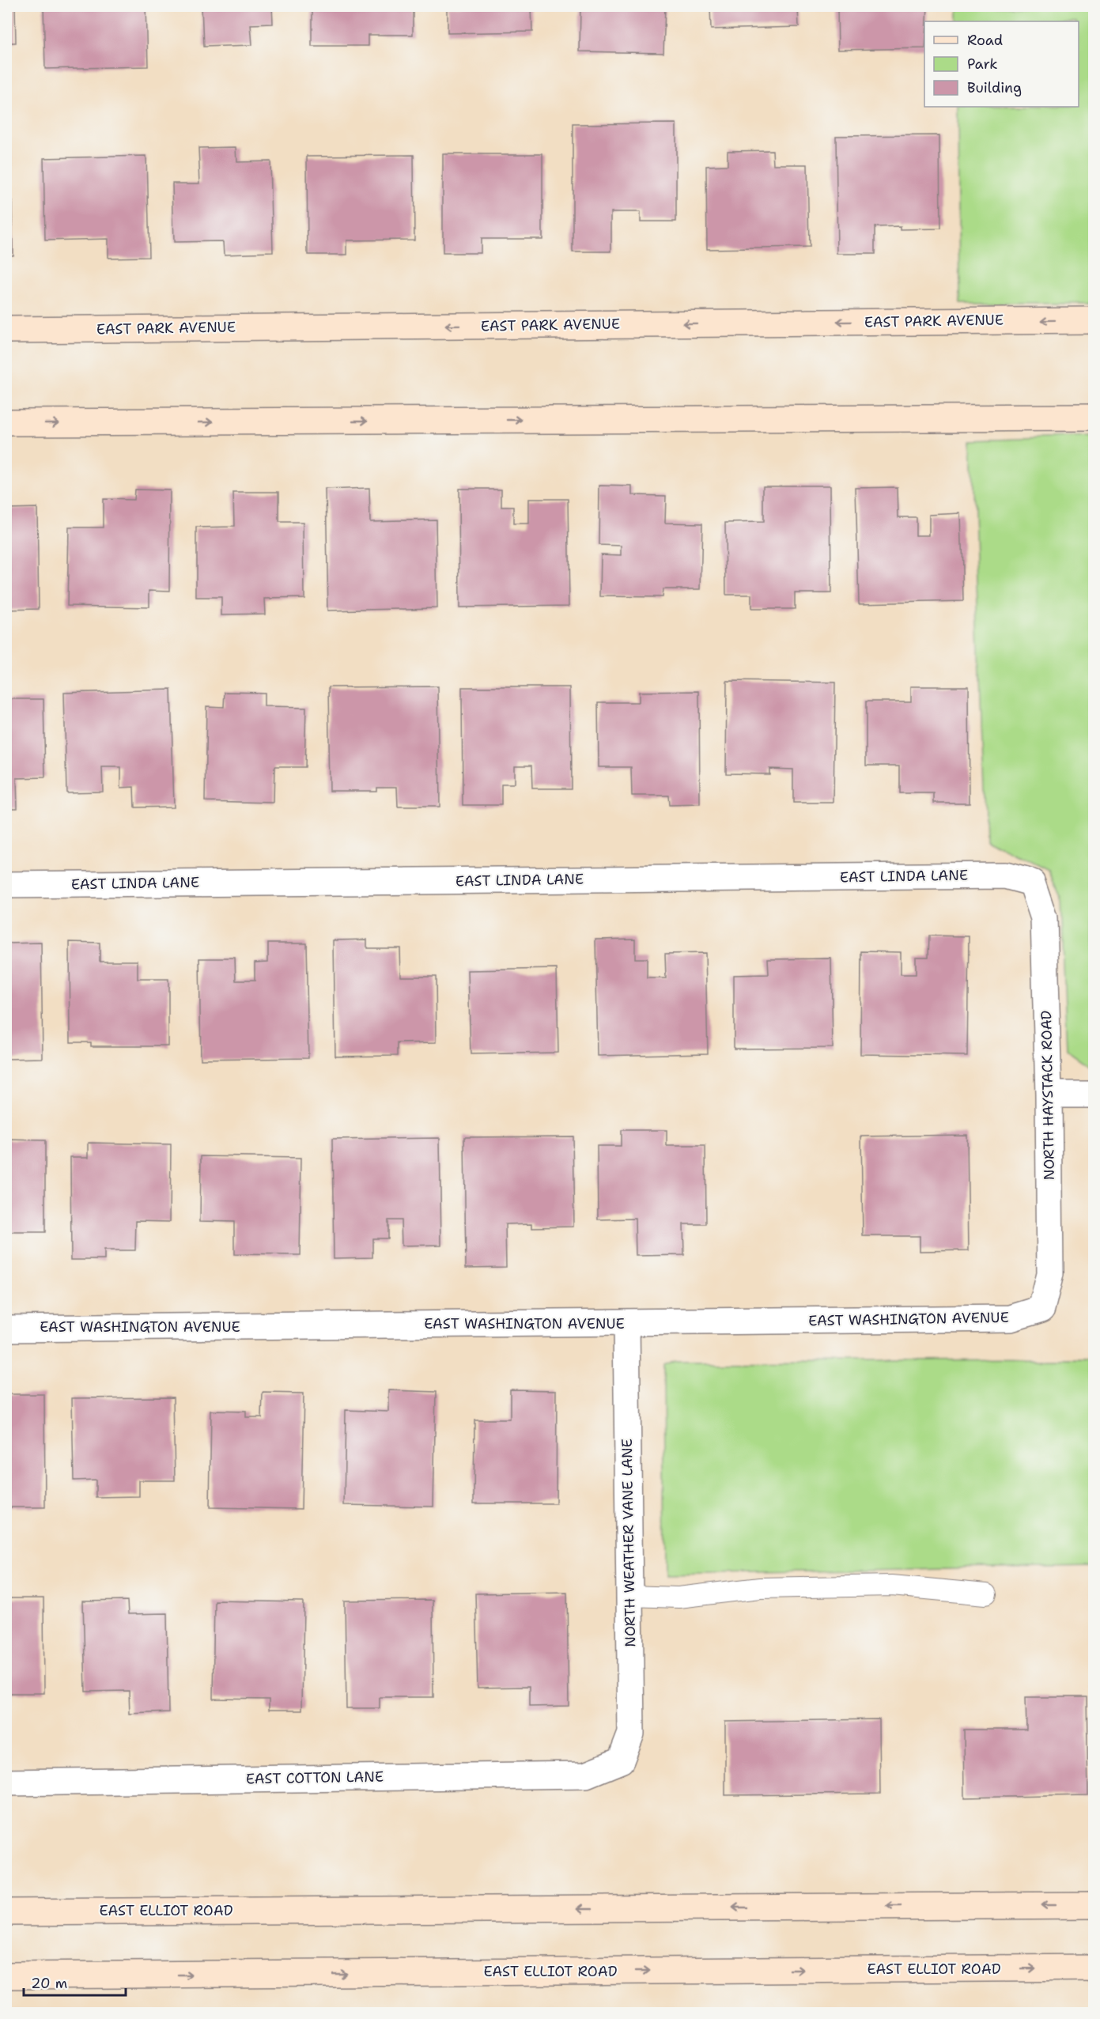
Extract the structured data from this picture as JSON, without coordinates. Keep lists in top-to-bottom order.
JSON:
{
  "streets": {
    "street": [
      "EAST PARK AVENUE",
      "EAST LINDA LANE",
      "NORTH HAYSTACK ROAD",
      "EAST WASHINGTON AVENUE",
      "NORTH WEATHER VANE LANE",
      "EAST COTTON LANE",
      "EAST ELLIOT ROAD"
    ]
  },
  "crossings": [
    ["EAST LINDA LANE", "NORTH HAYSTACK ROAD"],
    ["NORTH HAYSTACK ROAD", "EAST WASHINGTON AVENUE"],
    ["EAST WASHINGTON AVENUE", "NORTH WEATHER VANE LANE"],
    ["NORTH WEATHER VANE LANE", "EAST COTTON LANE"]
  ],
  "legend": ["Road", "Park", "Building"],
  "scale_bar": "20 m"
}
